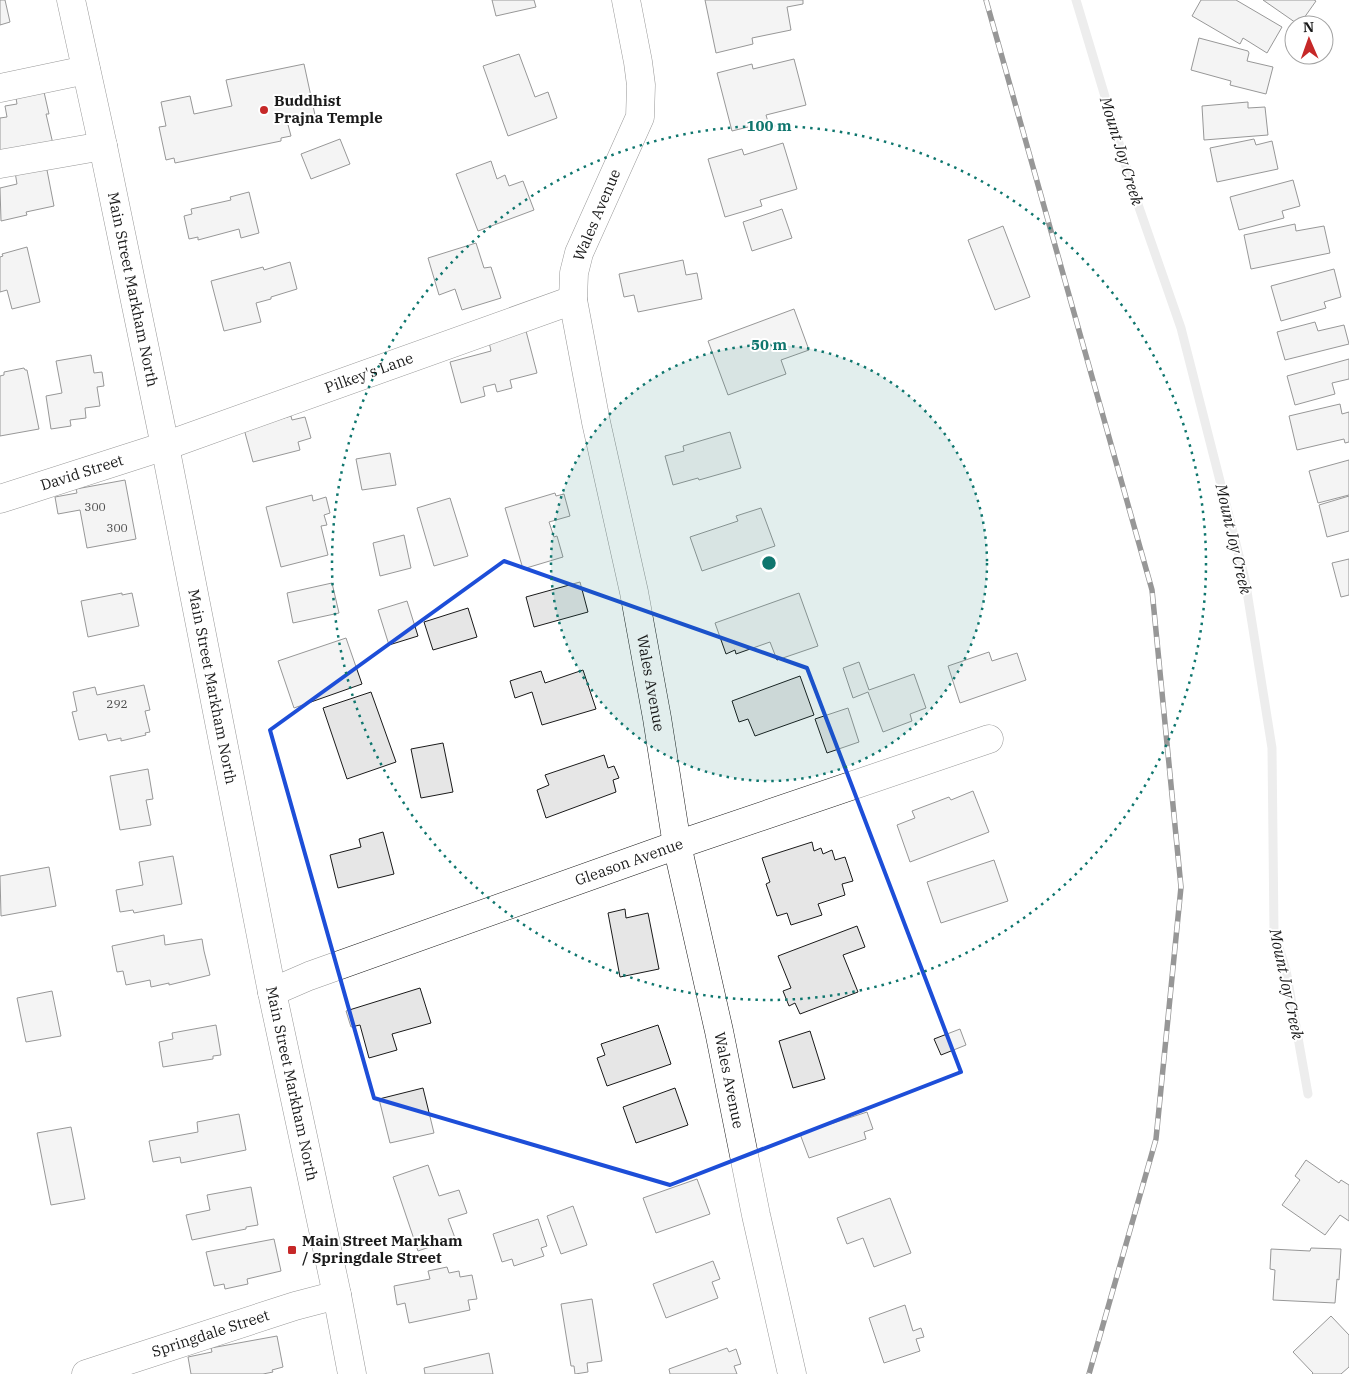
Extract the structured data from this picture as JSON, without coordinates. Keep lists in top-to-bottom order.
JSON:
{
  "streets": {
    "street": [
      "Wales Avenue",
      "Main Street Markham North",
      "Pilkey's Lane",
      "David Street",
      "Gleason Avenue",
      "Springdale Street"
    ]
  },
  "crossings": [
    ["Wales Avenue", "Pilkey's Lane"],
    ["Wales Avenue", "Gleason Avenue"],
    ["Main Street Markham North", "Pilkey's Lane"],
    ["Main Street Markham North", "David Street"],
    ["Main Street Markham North", "Gleason Avenue"],
    ["Main Street Markham North", "Springdale Street"],
    ["Pilkey's Lane", "David Street"]
  ],
  "water": ["Mount Joy Creek"],
  "places": {
    "other": ["Buddhist Prajna Temple"],
    "transit": ["Main Street Markham / Springdale Street"]
  },
  "house_numbers": ["300", "300", "292"],
  "north": "top",
  "rings": ["100 m", "50 m"]
}
